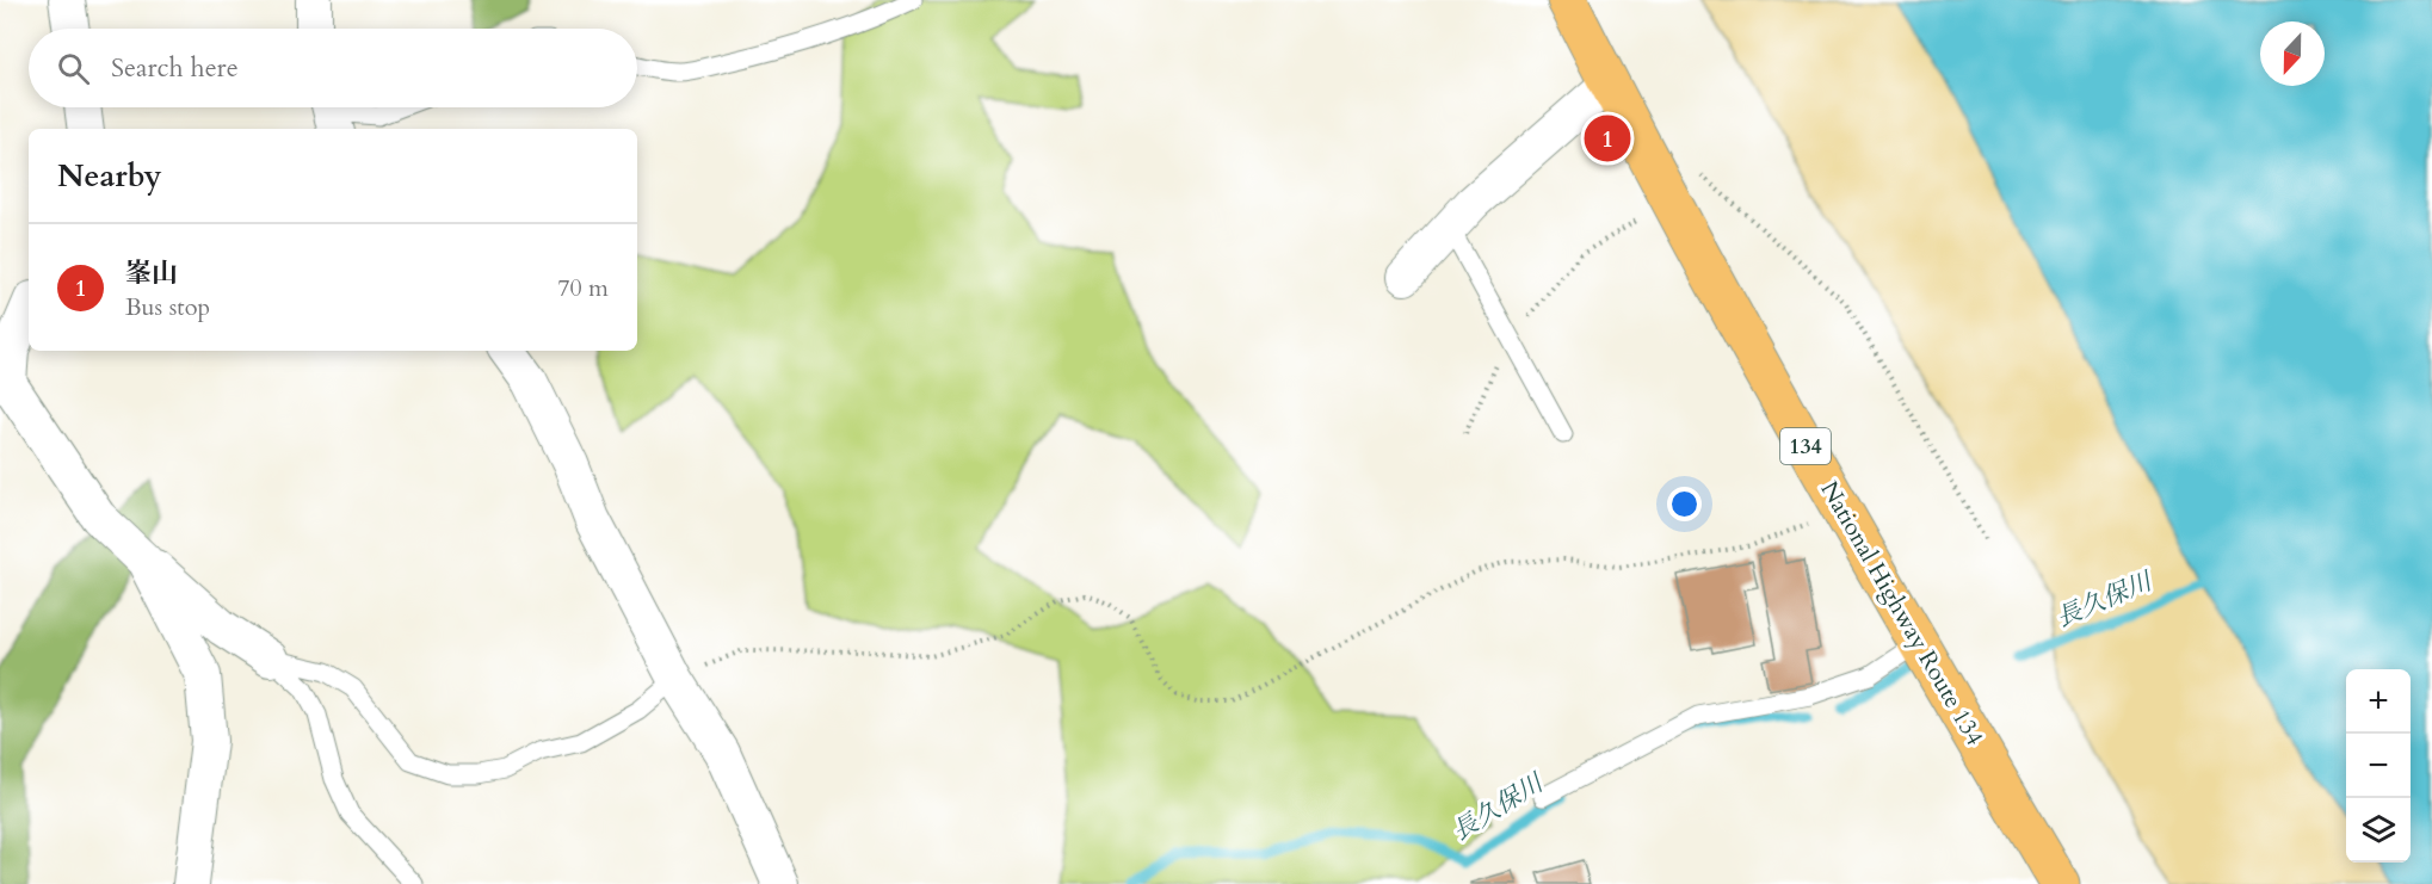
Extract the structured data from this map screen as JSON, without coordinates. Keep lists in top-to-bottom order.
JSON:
{
  "streets": {
    "highway": ["134", "National Highway Route 134"]
  },
  "water": ["長久保川"],
  "north": "bottom",
  "page": {
    "search": "Search here",
    "pins": "1",
    "heading": "Nearby",
    "list": [
      {
        "mark": "1",
        "name": "峯山",
        "note": "Bus stop",
        "value": "70 m"
      }
    ],
    "map_buttons": ["+", "−"]
  }
}
